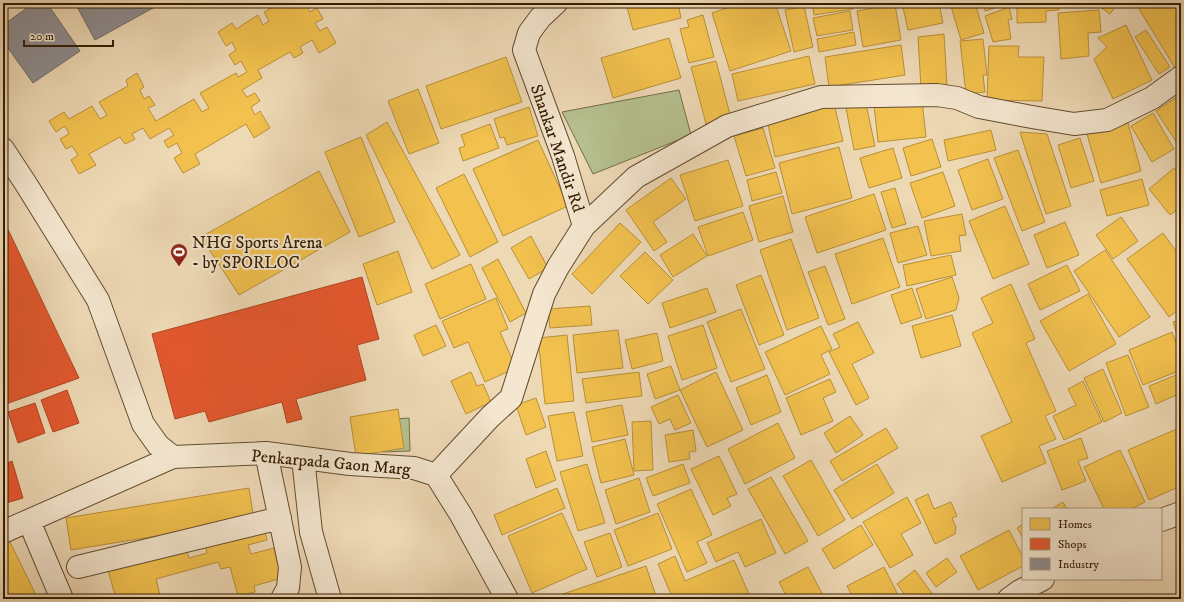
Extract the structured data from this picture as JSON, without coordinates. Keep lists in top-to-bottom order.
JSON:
{
  "streets": {
    "street": ["Shankar Mandir Rd", "Penkarpada Gaon Marg"]
  },
  "crossings": [
    ["Shankar Mandir Rd", "Penkarpada Gaon Marg"]
  ],
  "places": {
    "sports": ["NHG Sports Arena - by SPORLOC"]
  },
  "legend": ["Homes", "Shops", "Industry"],
  "scale_bar": "20 m"
}
